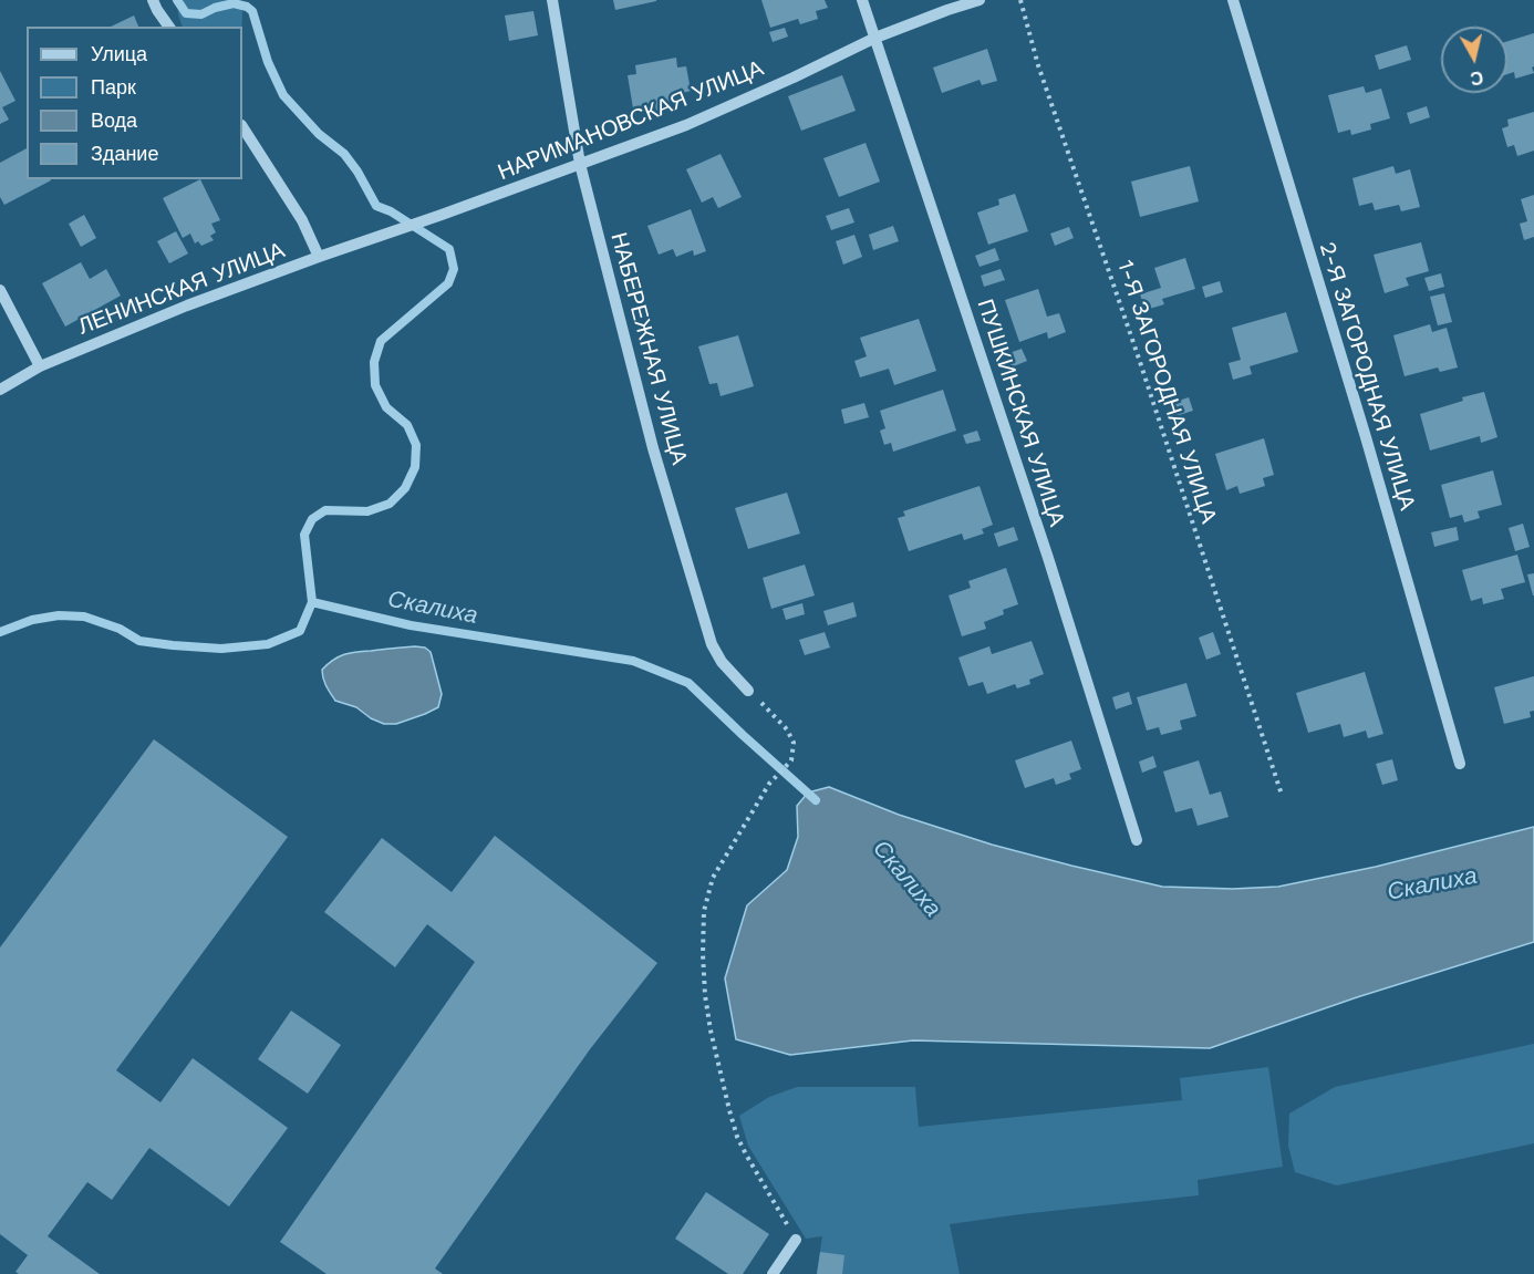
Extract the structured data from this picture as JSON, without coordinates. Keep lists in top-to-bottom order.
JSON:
{
  "streets": {
    "street": [
      "НАРИМАНОВСКАЯ УЛИЦА",
      "ЛЕНИНСКАЯ УЛИЦА",
      "НАБЕРЕЖНАЯ УЛИЦА",
      "2-Я ЗАГОРОДНАЯ УЛИЦА",
      "ПУШКИНСКАЯ УЛИЦА"
    ],
    "path": ["1-Я ЗАГОРОДНАЯ УЛИЦА"]
  },
  "crossings": [
    ["НАРИМАНОВСКАЯ УЛИЦА", "ЛЕНИНСКАЯ УЛИЦА"],
    ["НАРИМАНОВСКАЯ УЛИЦА", "НАБЕРЕЖНАЯ УЛИЦА"],
    ["НАРИМАНОВСКАЯ УЛИЦА", "ПУШКИНСКАЯ УЛИЦА"]
  ],
  "water": ["Скалиха"],
  "legend": [
    "Улица",
    "Парк",
    "Вода",
    "Здание"
  ],
  "north": "bottom"
}
